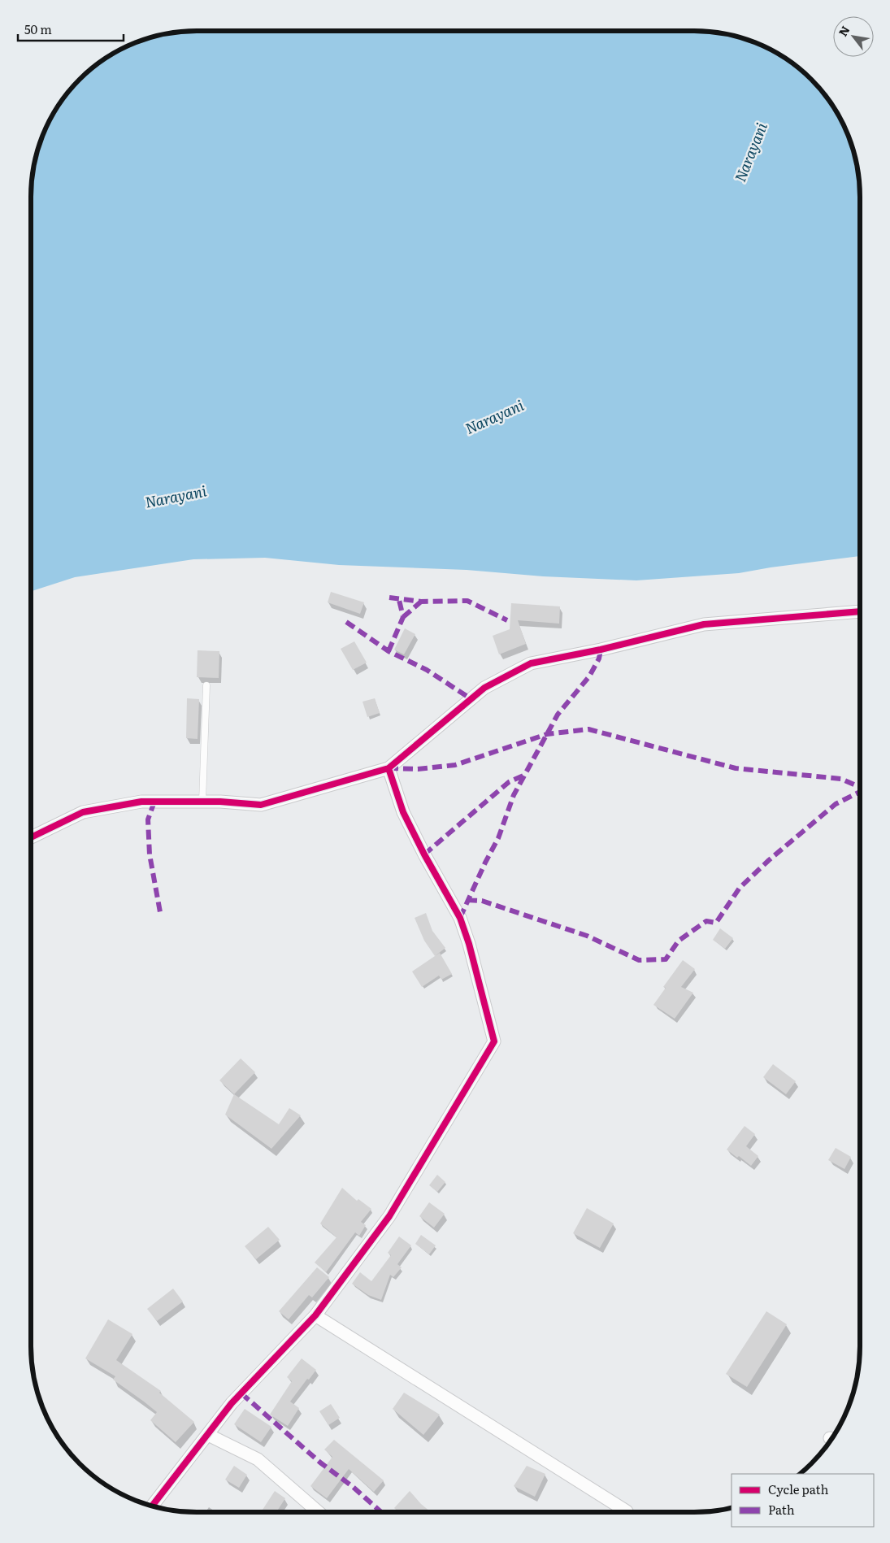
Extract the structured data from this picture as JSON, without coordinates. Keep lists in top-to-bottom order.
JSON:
{
  "water": ["Narayani"],
  "legend": ["Cycle path", "Path"],
  "scale_bar": "50 m",
  "north": "top left"
}
